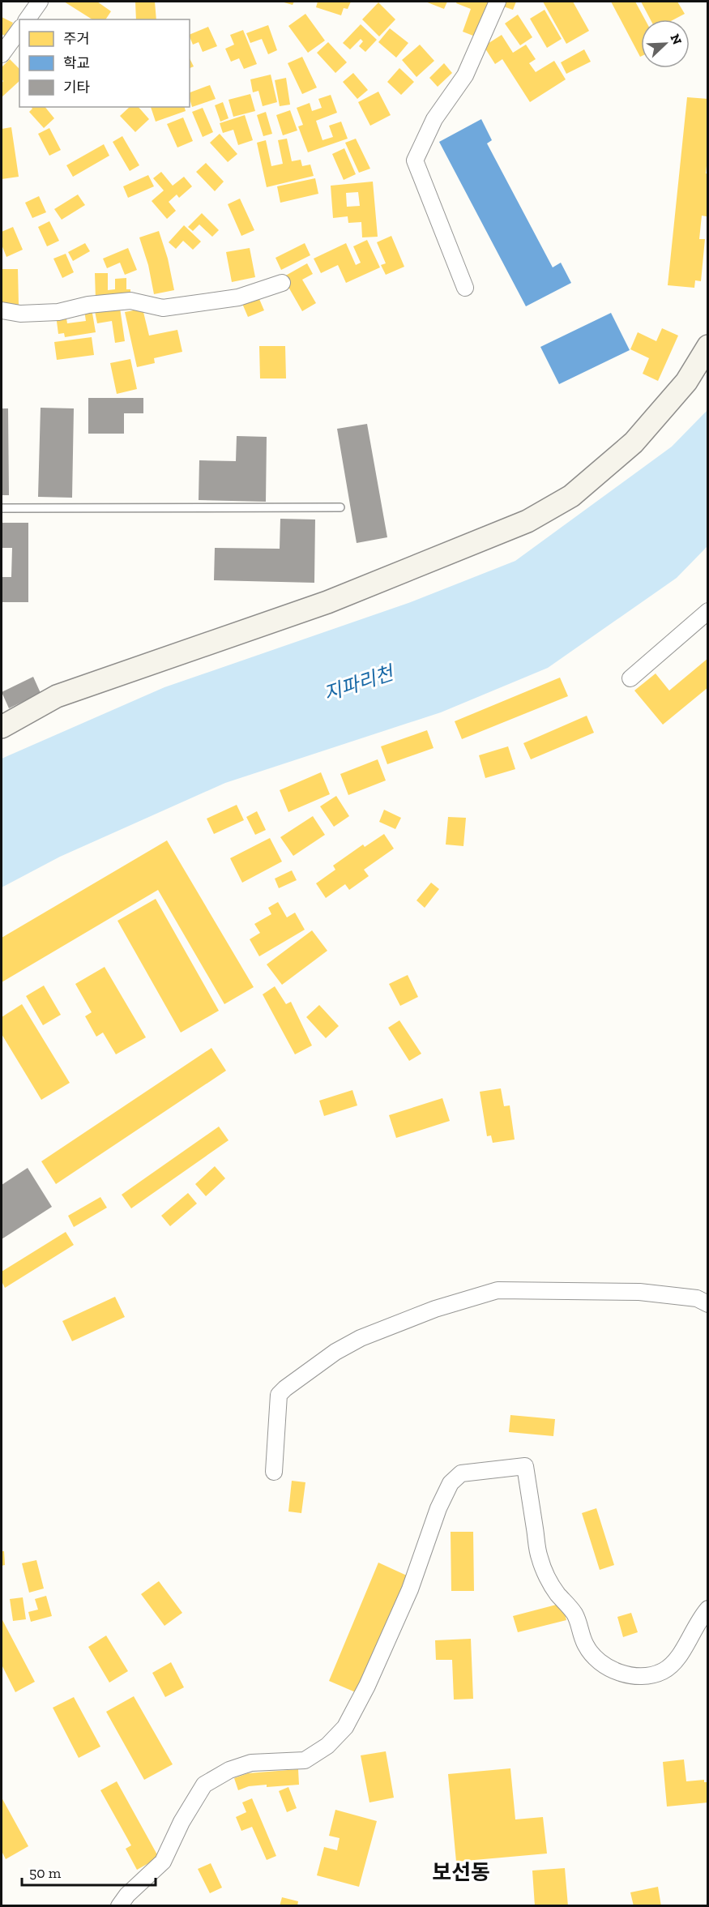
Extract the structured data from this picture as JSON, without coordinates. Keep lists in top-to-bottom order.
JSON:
{
  "districts": ["보선동"],
  "water": ["지파리천"],
  "legend": ["주거", "학교", "기타"],
  "scale_bar": "50 m",
  "north": "top right"
}
